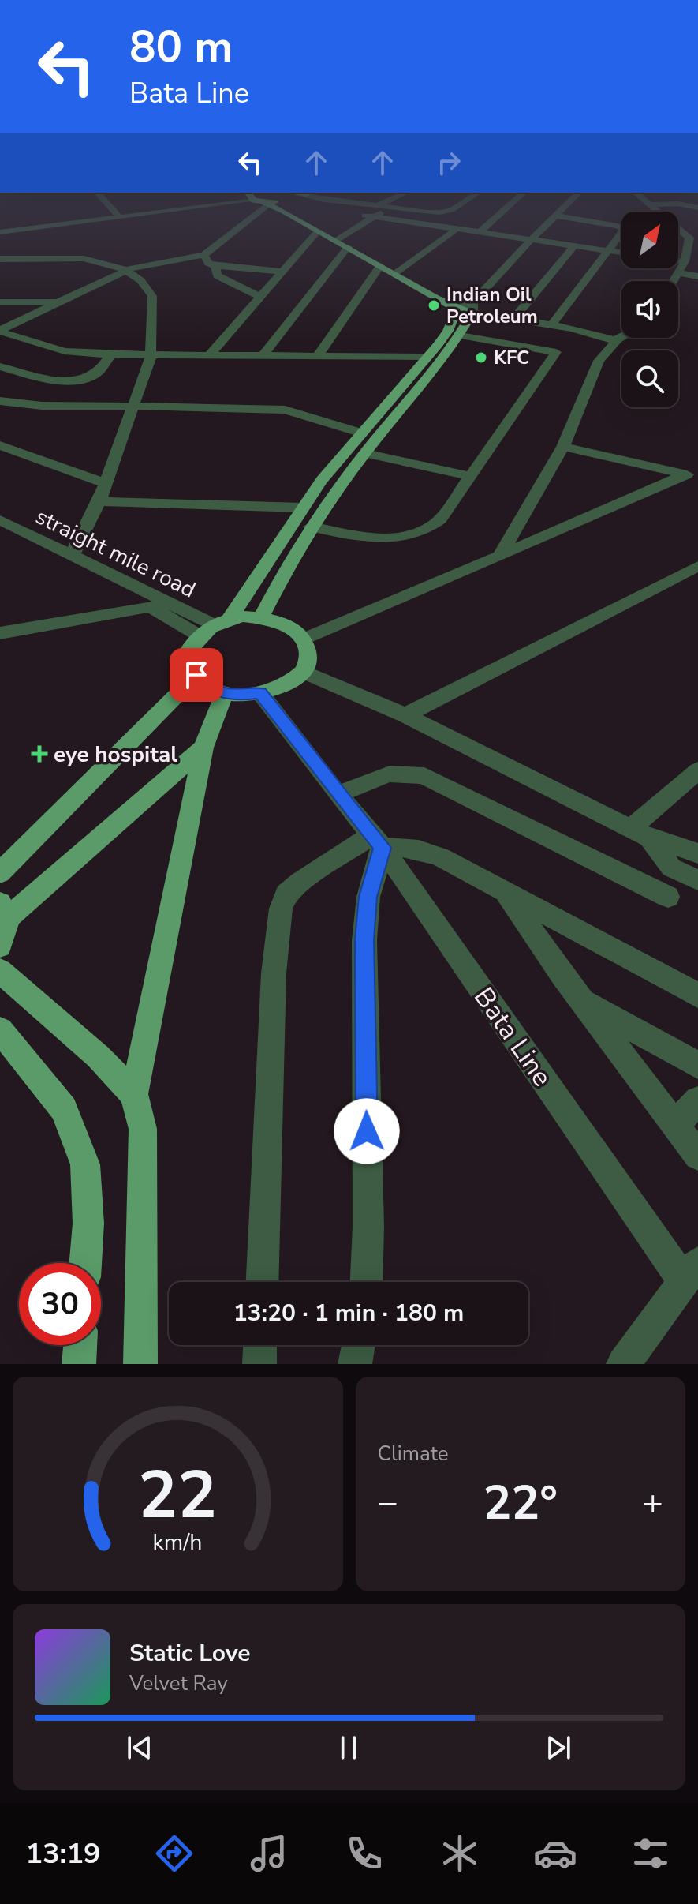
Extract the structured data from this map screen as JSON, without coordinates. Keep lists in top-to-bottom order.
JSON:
{
  "streets": {
    "street": ["straight mile road", "Bata Line"]
  },
  "crossings": [
    ["straight mile road", "Bata Line"]
  ],
  "places": {
    "other": ["Indian Oil Petroleum", "KFC"],
    "health": ["eye hospital"]
  },
  "north": "top right",
  "page": {
    "turn": ["80 m", "Bata Line"],
    "limit": "30",
    "trip": "13:20 · 1 min · 180 m",
    "tile": "Climate",
    "heat": ["−", "22°", "+"],
    "song": ["Static Love", "Velvet Ray"],
    "tabs": "13:19",
    "gauge": ["22", "km/h"]
  }
}
